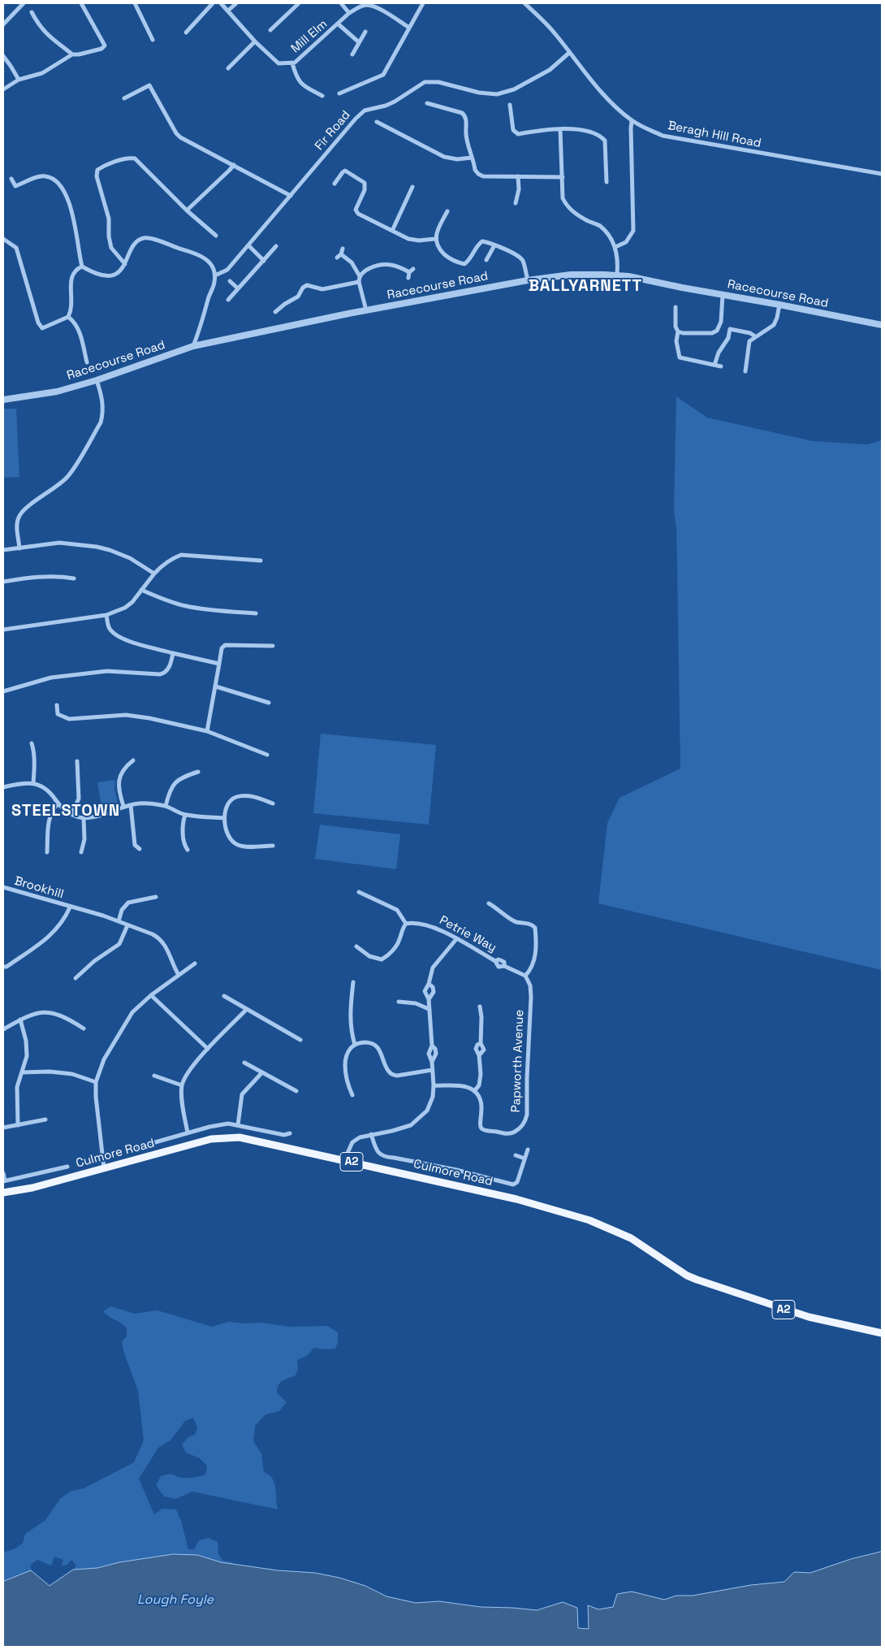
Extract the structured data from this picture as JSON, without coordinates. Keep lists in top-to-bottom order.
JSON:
{
  "streets": {
    "main road": ["Culmore Road", "A2"],
    "street": [
      "Mill Elm",
      "Fir Road",
      "Beragh Hill Road",
      "Racecourse Road",
      "Brookhill",
      "Petrie Way",
      "Papworth Avenue"
    ]
  },
  "crossings": [
    ["Fir Road", "Beragh Hill Road"],
    ["Petrie Way", "Papworth Avenue"]
  ],
  "districts": ["BALLYARNETT", "STEELSTOWN"],
  "water": ["Lough Foyle"]
}
